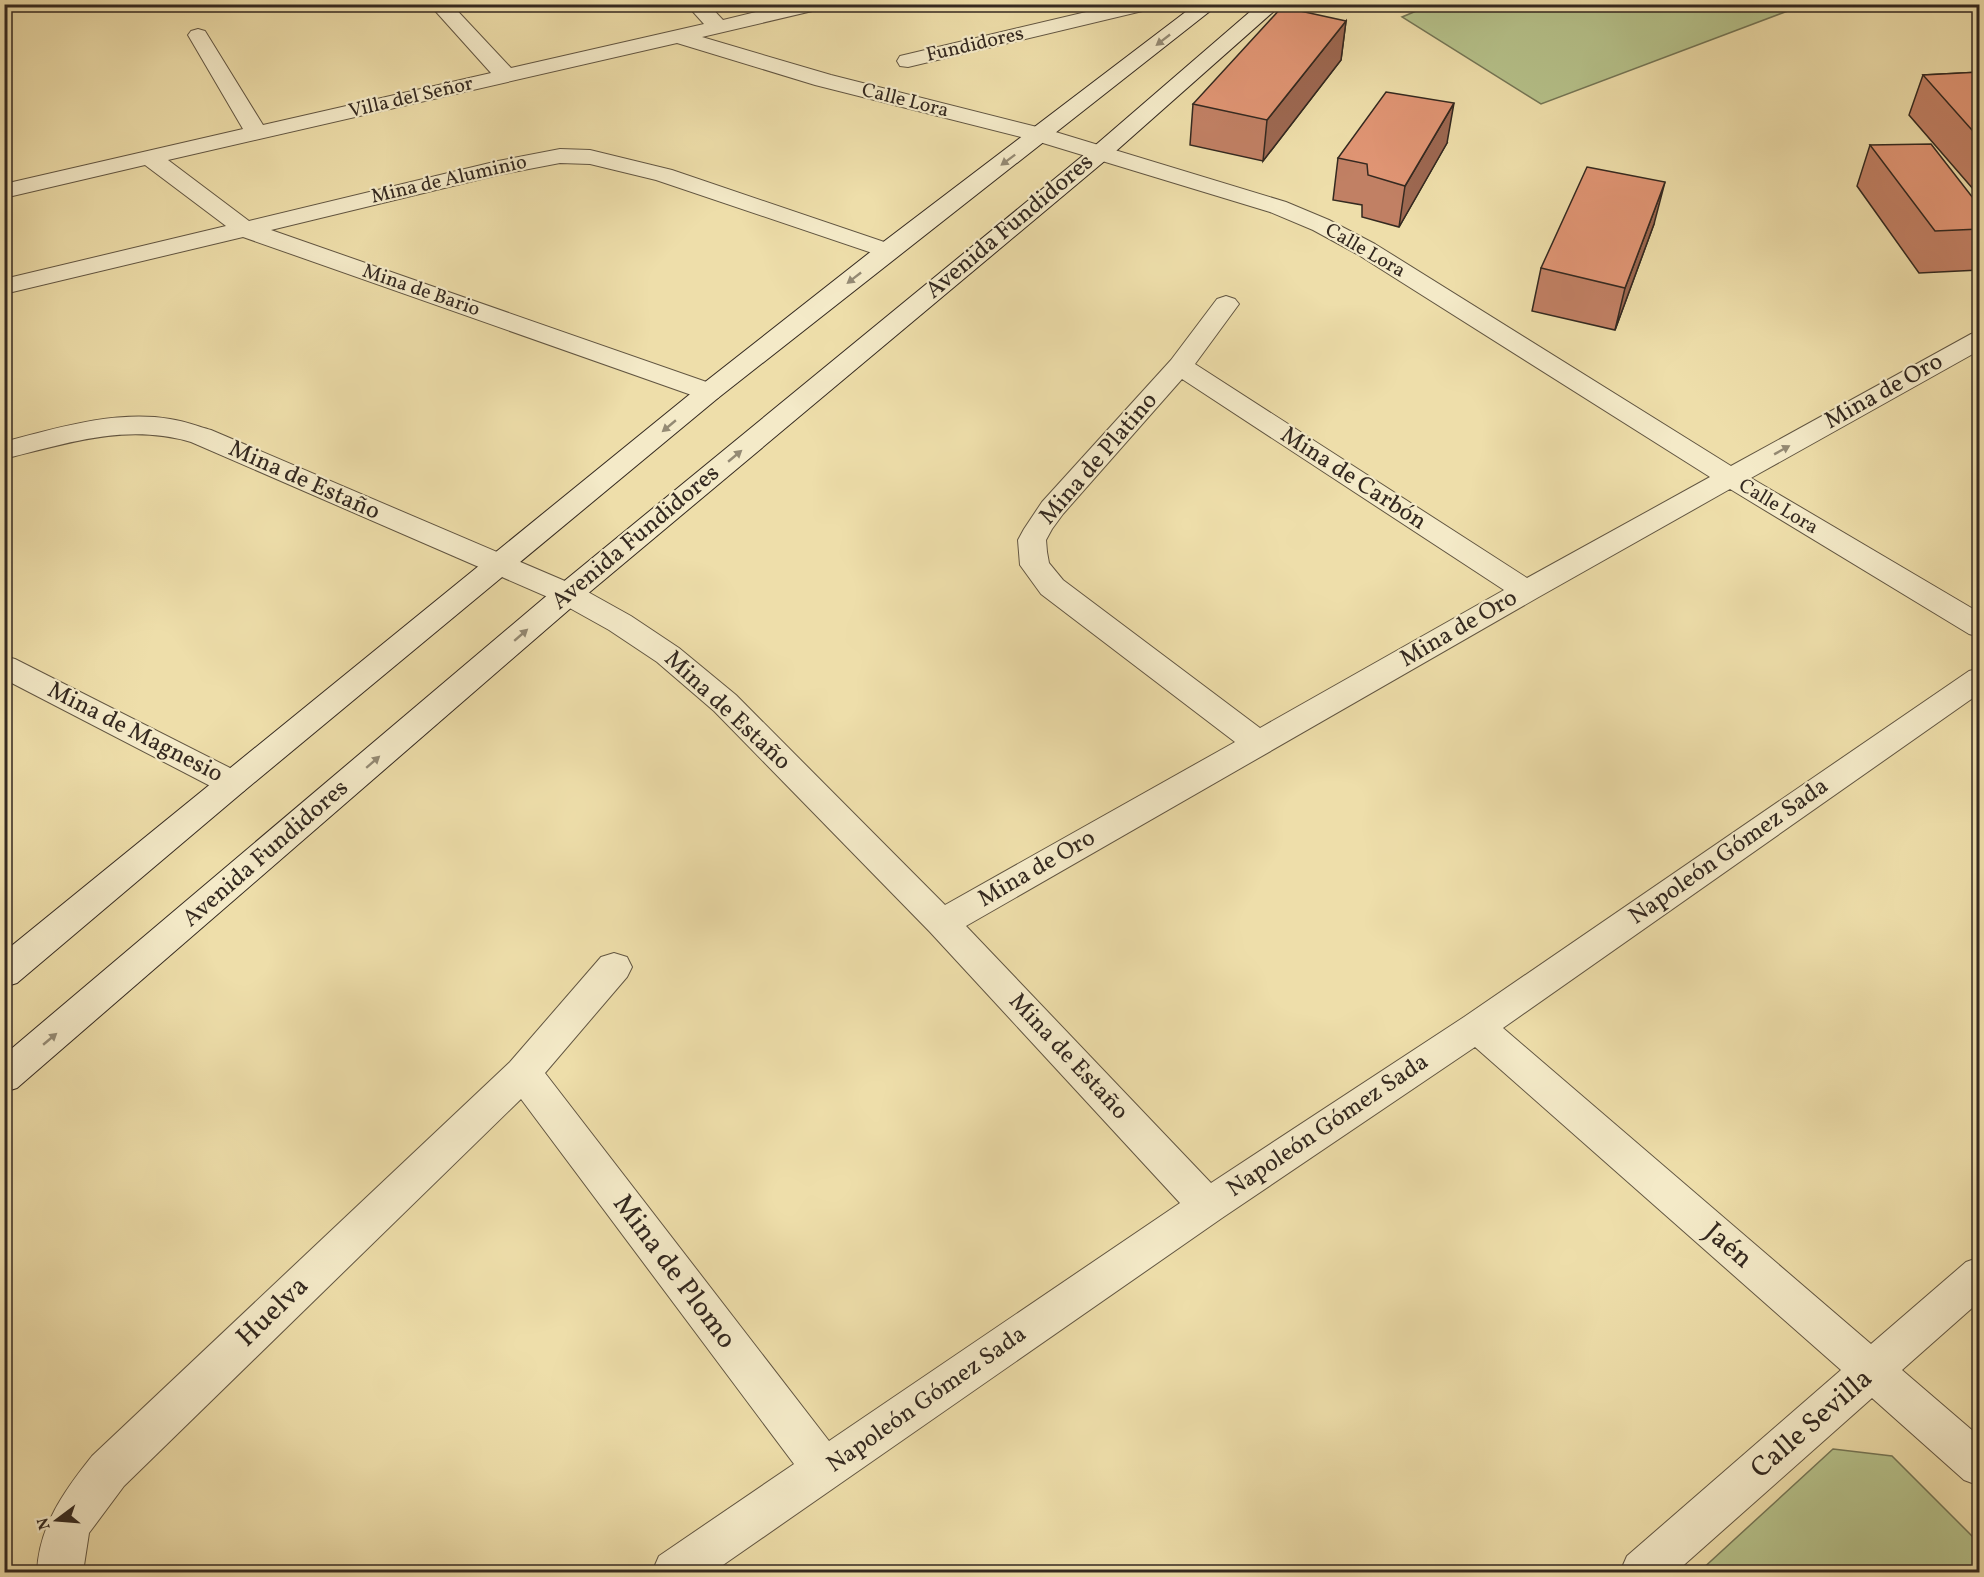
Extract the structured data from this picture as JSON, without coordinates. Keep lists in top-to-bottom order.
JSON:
{
  "streets": {
    "street": [
      "Fundidores",
      "Villa del Señor",
      "Calle Lora",
      "Mina de Aluminio",
      "Avenida Fundidores",
      "Mina de Bario",
      "Mina de Oro",
      "Mina de Platino",
      "Mina de Carbón",
      "Mina de Estaño",
      "Mina de Magnesio",
      "Napoleón Gómez Sada",
      "Jaén",
      "Mina de Plomo",
      "Huelva",
      "Calle Sevilla"
    ]
  },
  "crossings": [
    ["Villa del Señor", "Calle Lora"],
    ["Villa del Señor", "Mina de Bario"],
    ["Calle Lora", "Avenida Fundidores"],
    ["Calle Lora", "Mina de Oro"],
    ["Mina de Aluminio", "Avenida Fundidores"],
    ["Mina de Aluminio", "Mina de Bario"],
    ["Avenida Fundidores", "Mina de Bario"],
    ["Avenida Fundidores", "Mina de Estaño"],
    ["Avenida Fundidores", "Mina de Magnesio"],
    ["Mina de Oro", "Mina de Platino"],
    ["Mina de Oro", "Mina de Carbón"],
    ["Mina de Oro", "Mina de Estaño"],
    ["Mina de Platino", "Mina de Carbón"],
    ["Mina de Estaño", "Napoleón Gómez Sada"],
    ["Napoleón Gómez Sada", "Jaén"],
    ["Napoleón Gómez Sada", "Mina de Plomo"],
    ["Jaén", "Calle Sevilla"],
    ["Mina de Plomo", "Huelva"]
  ],
  "north": "left"
}
